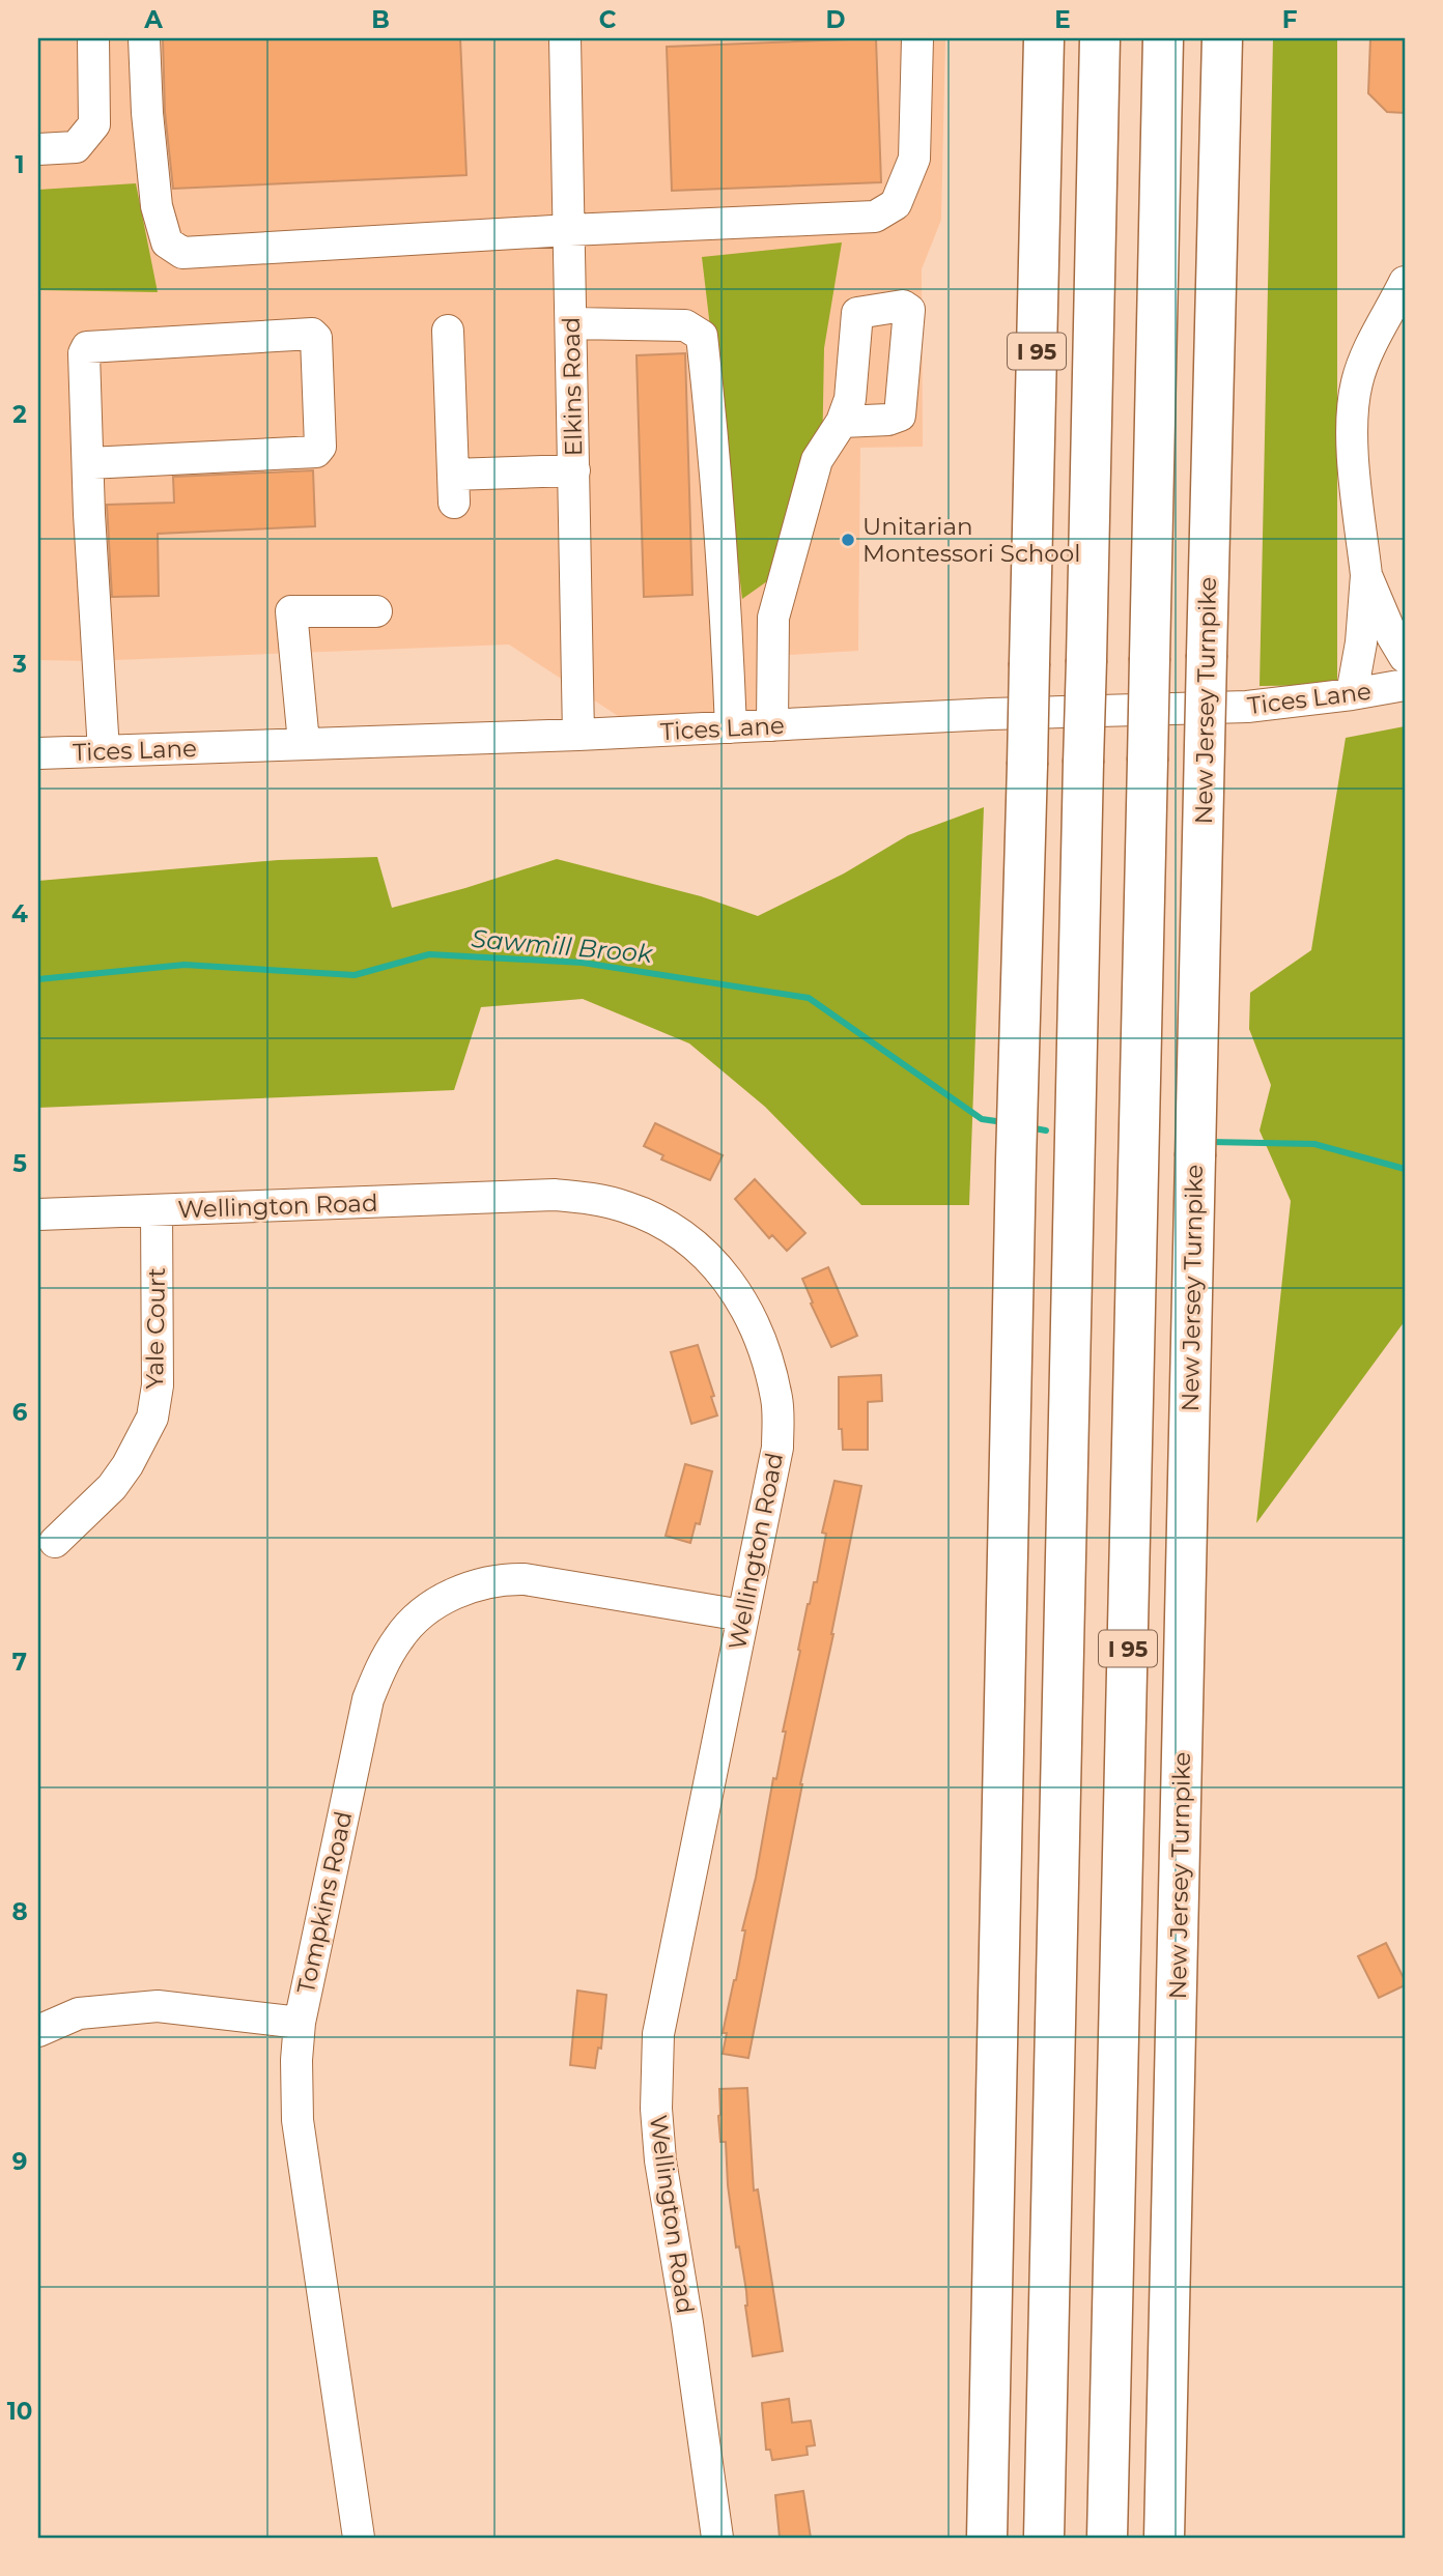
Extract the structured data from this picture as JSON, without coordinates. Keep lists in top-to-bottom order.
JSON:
{
  "streets": {
    "highway": ["I 95", "New Jersey Turnpike"],
    "street": [
      "Elkins Road",
      "Tices Lane",
      "Wellington Road",
      "Yale Court",
      "Tompkins Road"
    ]
  },
  "crossings": [
    ["Elkins Road", "Tices Lane"],
    ["Wellington Road", "Yale Court"],
    ["Wellington Road", "Tompkins Road"]
  ],
  "water": ["Sawmill Brook"],
  "places": ["Unitarian Montessori School"],
  "grid": {
    "columns": [
      "A",
      "B",
      "C",
      "D",
      "E",
      "F"
    ],
    "rows": [
      "1",
      "2",
      "3",
      "4",
      "5",
      "6",
      "7",
      "8",
      "9",
      "10"
    ]
  }
}
